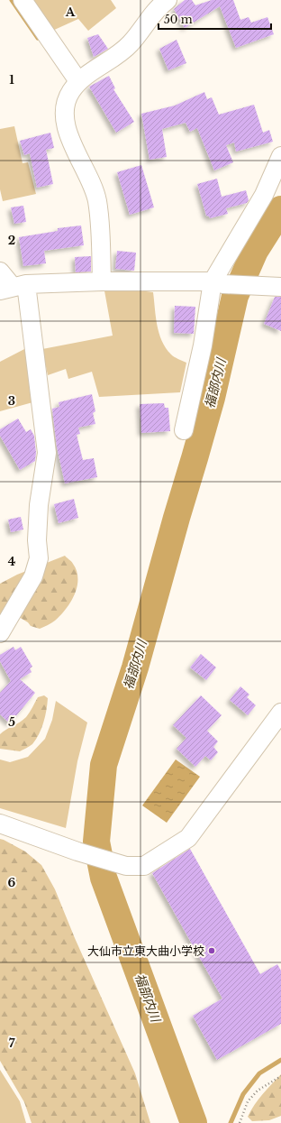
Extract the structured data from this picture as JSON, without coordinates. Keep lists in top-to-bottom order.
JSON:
{
  "water": ["福部内川"],
  "places": ["大仙市立東大曲小学校"],
  "scale_bar": "50 m",
  "grid": {
    "columns": ["A"],
    "rows": [
      "1",
      "2",
      "3",
      "4",
      "5",
      "6",
      "7"
    ]
  }
}
